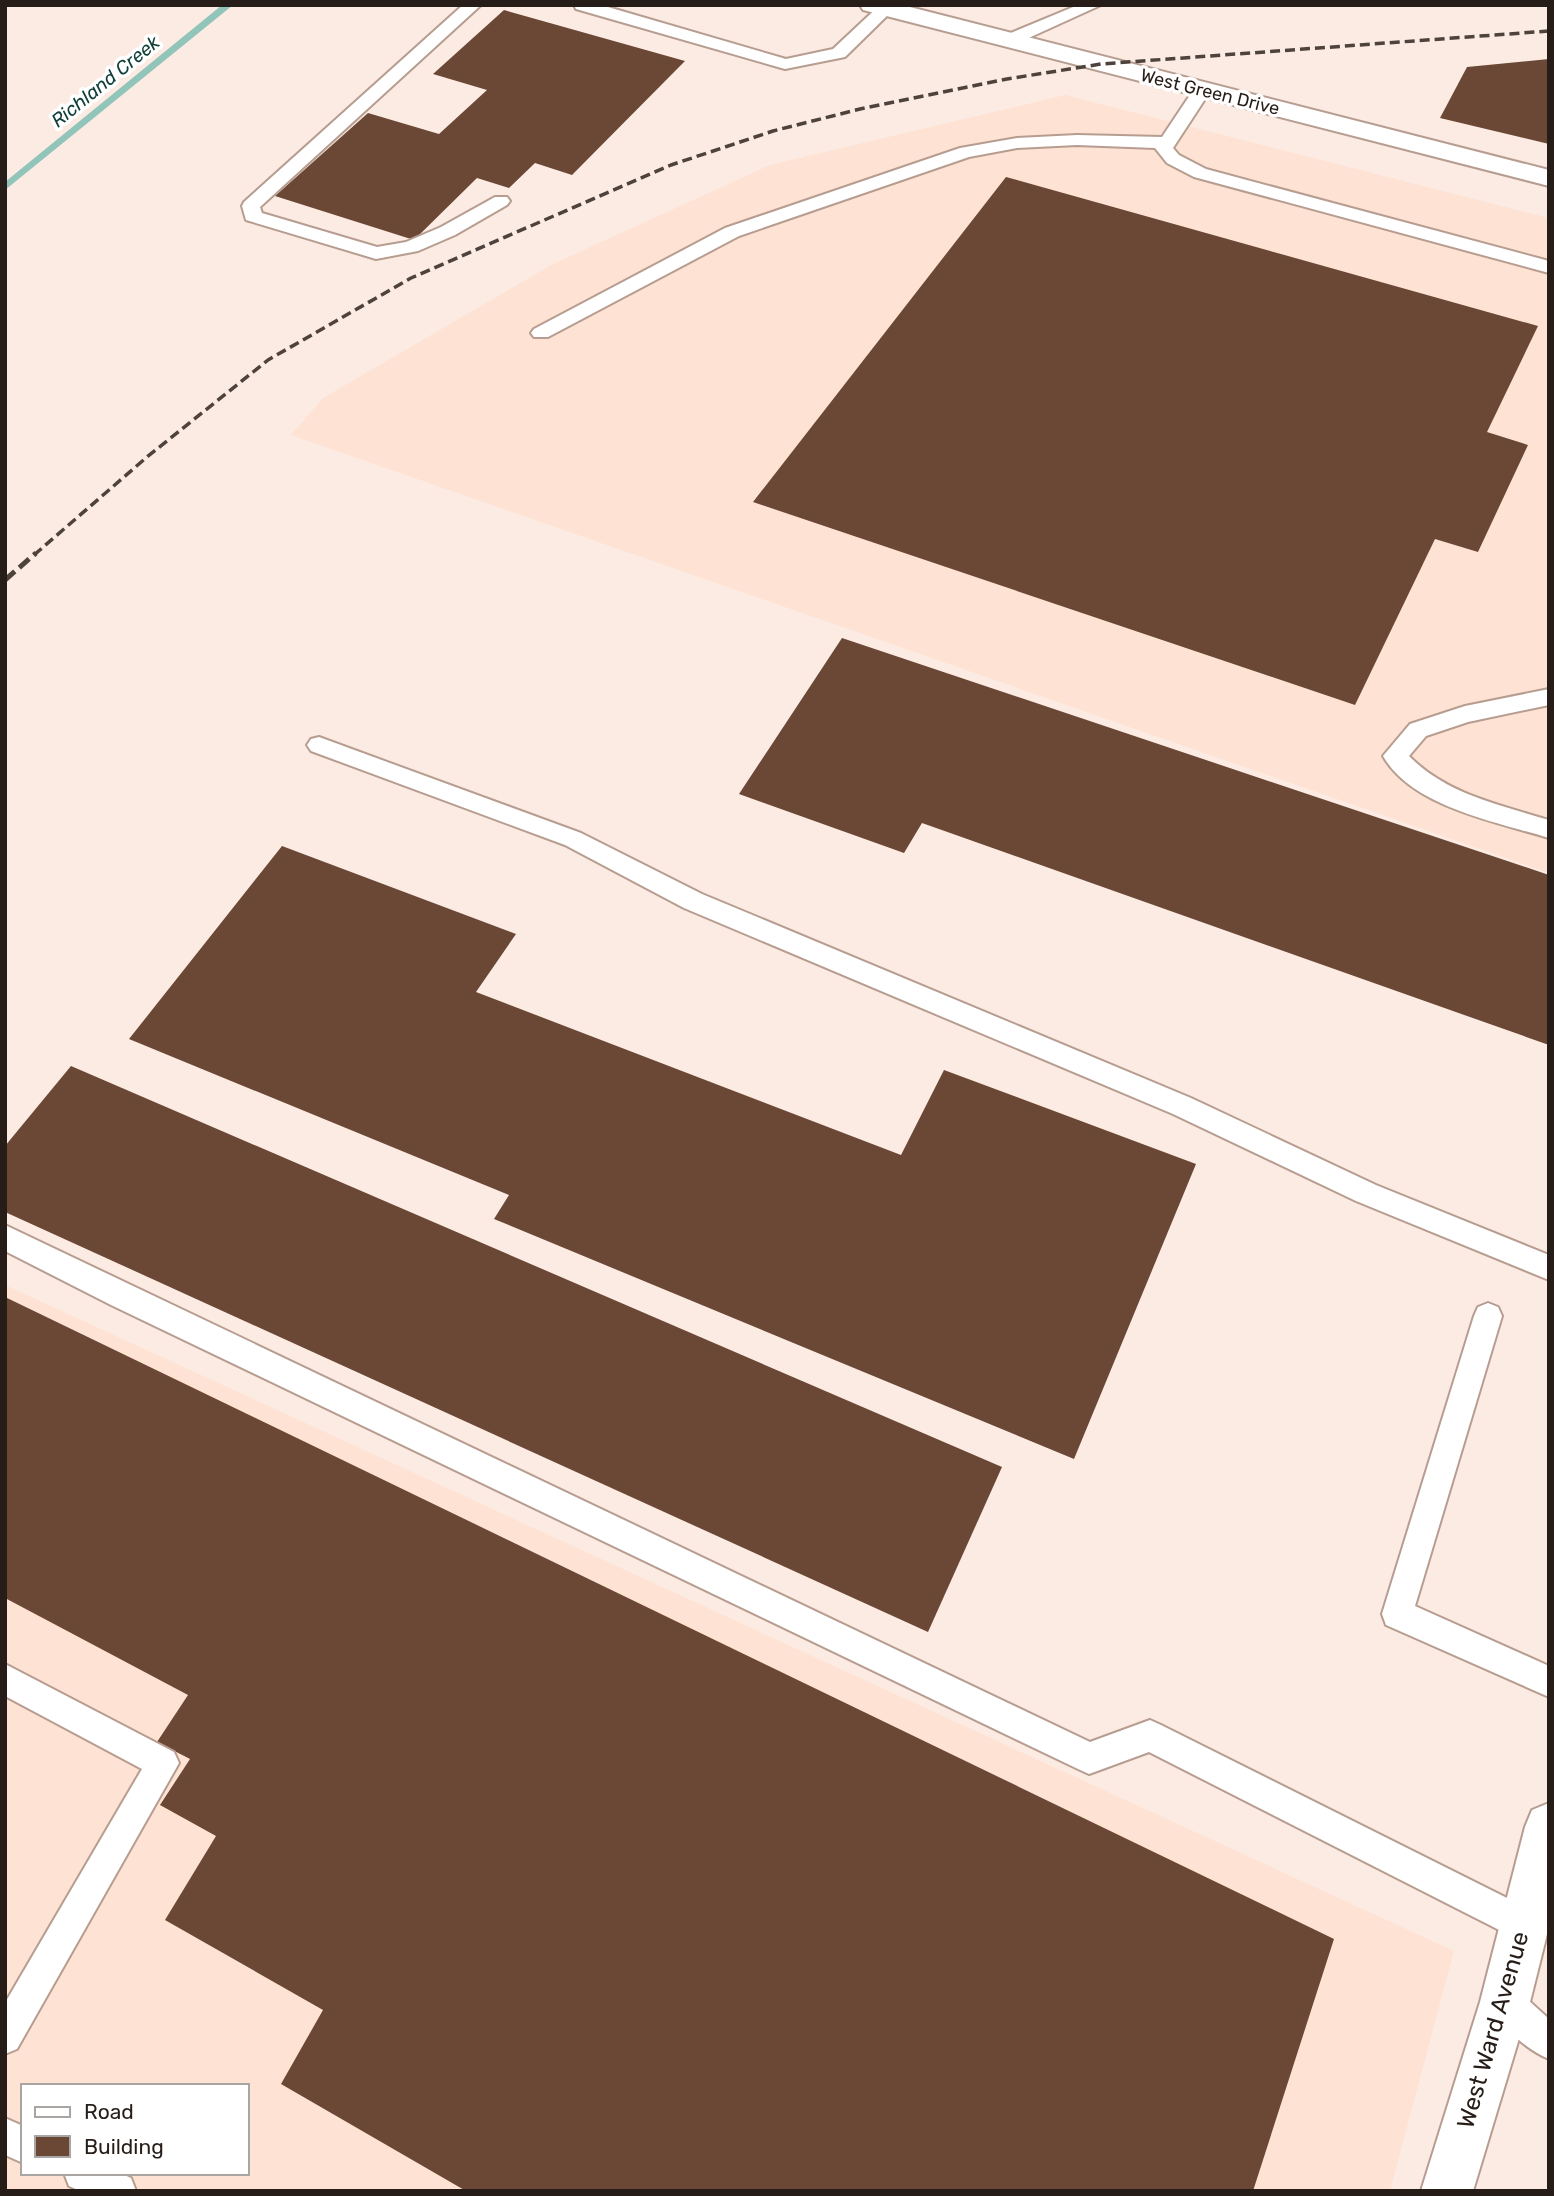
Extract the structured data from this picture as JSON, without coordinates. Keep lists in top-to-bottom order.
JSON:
{
  "streets": {
    "main road": ["West Green Drive", "West Ward Avenue"]
  },
  "water": ["Richland Creek"],
  "legend": ["Road", "Building"]
}
